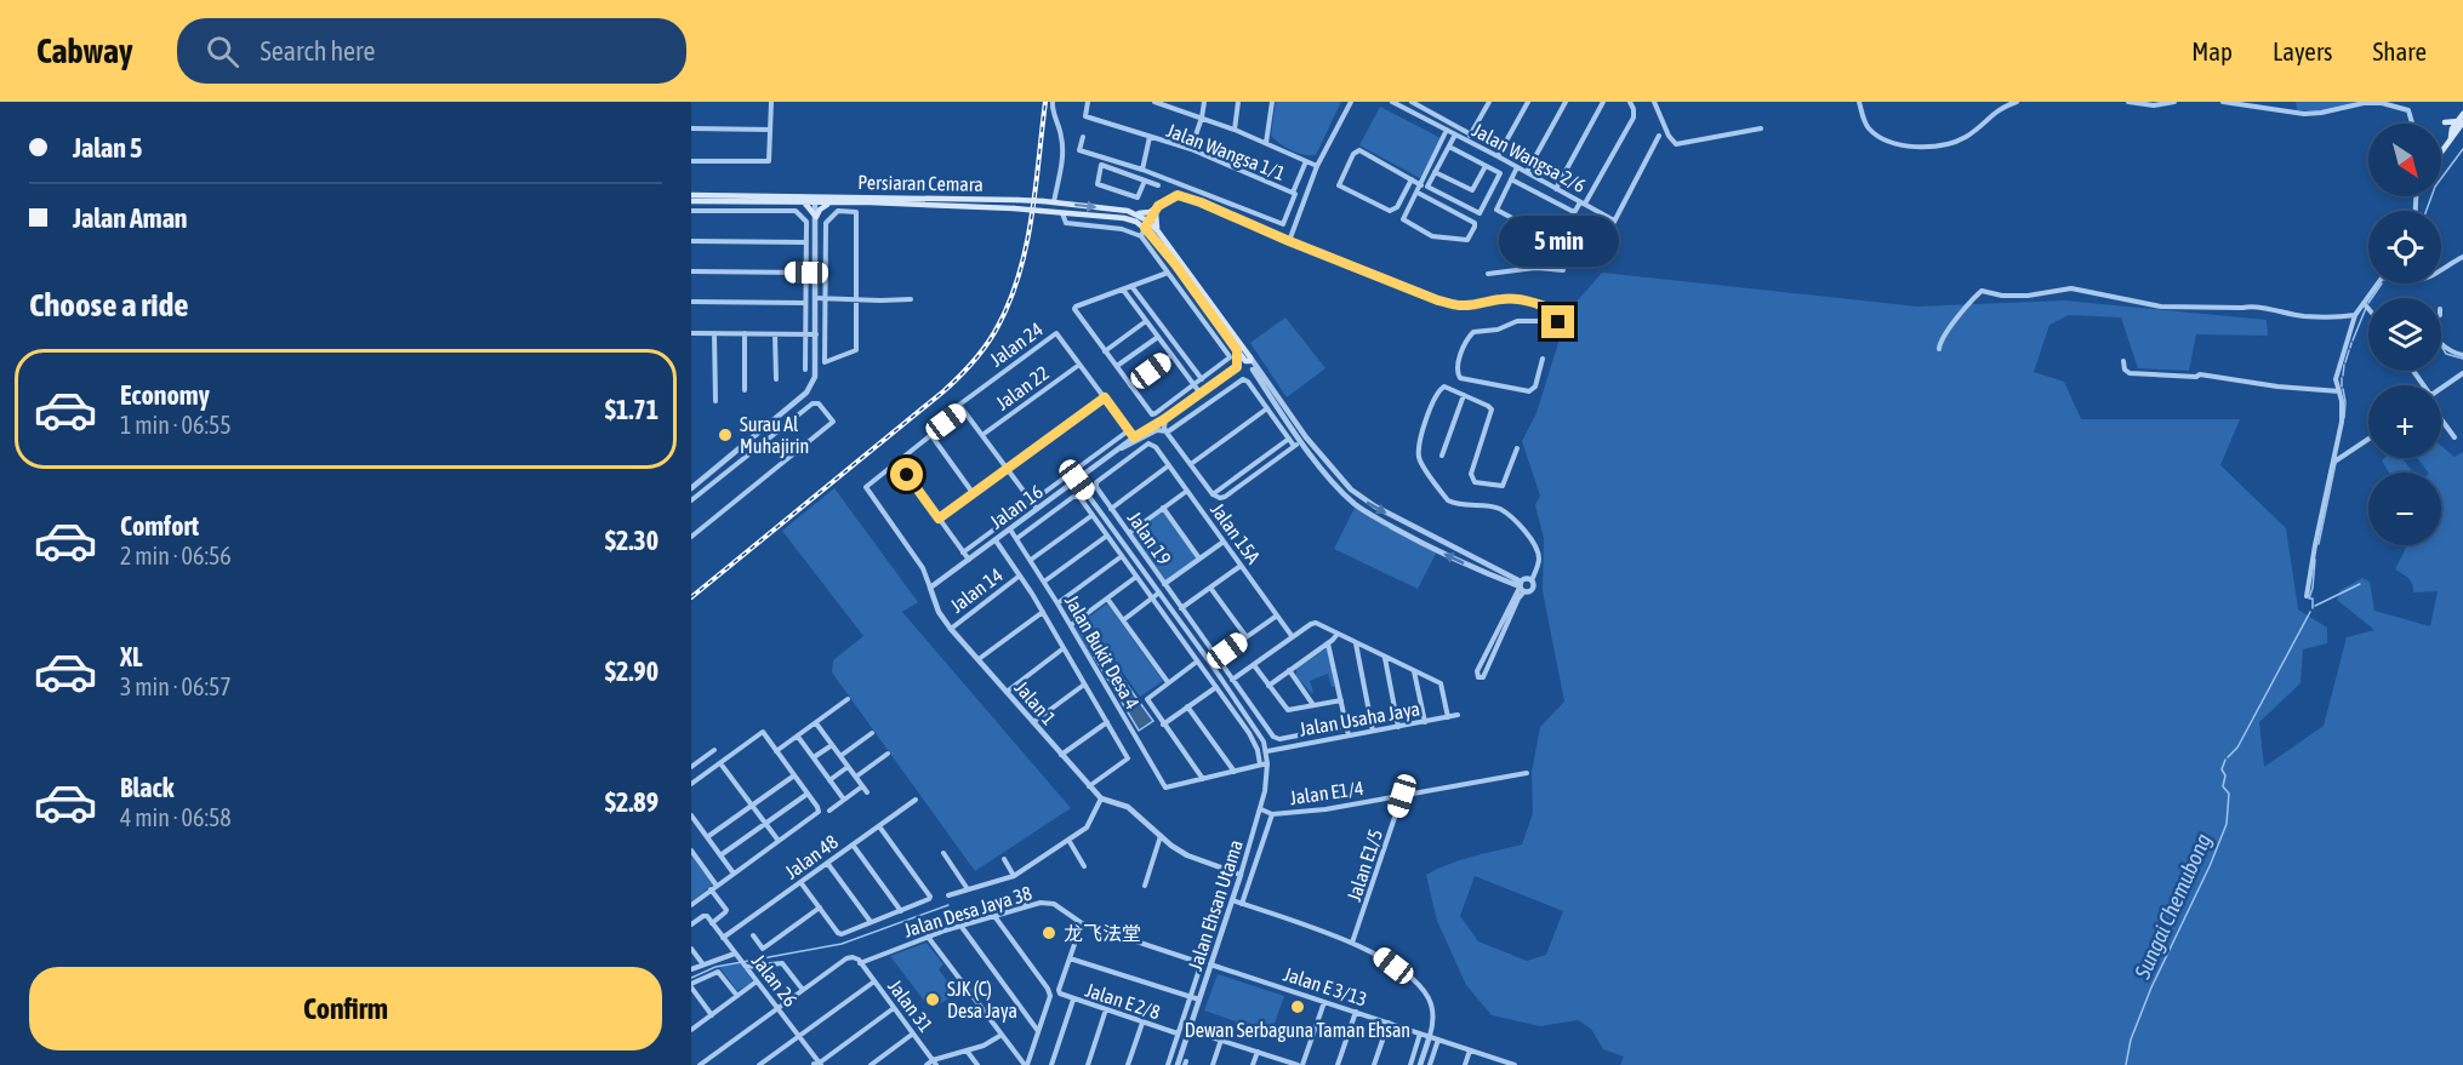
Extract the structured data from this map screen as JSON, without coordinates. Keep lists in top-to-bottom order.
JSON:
{
  "streets": {
    "main road": ["Persiaran Cemara"],
    "street": [
      "Jalan Wangsa 1/1",
      "Jalan Wangsa 2/6",
      "Jalan 24",
      "Jalan 22",
      "Jalan 16",
      "Jalan 15A",
      "Jalan 19",
      "Jalan 14",
      "Jalan Bukit Desa 4",
      "Jalan 1",
      "Jalan Usaha Jaya",
      "Jalan E1/4",
      "Jalan 48",
      "Jalan E1/5",
      "Jalan Ehsan Utama",
      "Jalan Desa Jaya 38",
      "Jalan 26",
      "Jalan E 3/13",
      "Jalan E 2/8",
      "Jalan 31"
    ]
  },
  "crossings": [
    ["Jalan 24", "Jalan 22"],
    ["Jalan 24", "Jalan 16"],
    ["Jalan 16", "Jalan 14"],
    ["Jalan 16", "Jalan Bukit Desa 4"],
    ["Jalan 16", "Jalan 1"],
    ["Jalan 15A", "Jalan 19"],
    ["Jalan 14", "Jalan 1"],
    ["Jalan 1", "Jalan Ehsan Utama"],
    ["Jalan Usaha Jaya", "Jalan Ehsan Utama"],
    ["Jalan E1/4", "Jalan E1/5"],
    ["Jalan E1/4", "Jalan Ehsan Utama"],
    ["Jalan 48", "Jalan 26"],
    ["Jalan Ehsan Utama", "Jalan E 3/13"],
    ["Jalan Desa Jaya 38", "Jalan 31"]
  ],
  "water": ["Sungai Chemubong"],
  "places": [
    "Surau Al Muhajirin",
    "龙飞法堂",
    "SJK (C) Desa Jaya",
    "Dewan Serbaguna Taman Ehsan"
  ],
  "north": "bottom right",
  "page": {
    "header": "Cabway",
    "search": "Search here",
    "nav": ["Map", "Layers", "Share"],
    "banner": ["Jalan 5", "Jalan Aman"],
    "map_buttons": ["+", "−"],
    "bubble": "5 min",
    "heading": "Choose a ride",
    "list": [
      {
        "name": "Economy",
        "note": "1 min · 06:55",
        "value": "$1.71"
      },
      {
        "name": "Comfort",
        "note": "2 min · 06:56",
        "value": "$2.30"
      },
      {
        "name": "XL",
        "note": "3 min · 06:57",
        "value": "$2.90"
      },
      {
        "name": "Black",
        "note": "4 min · 06:58",
        "value": "$2.89"
      }
    ],
    "buttons": "Confirm"
  }
}
